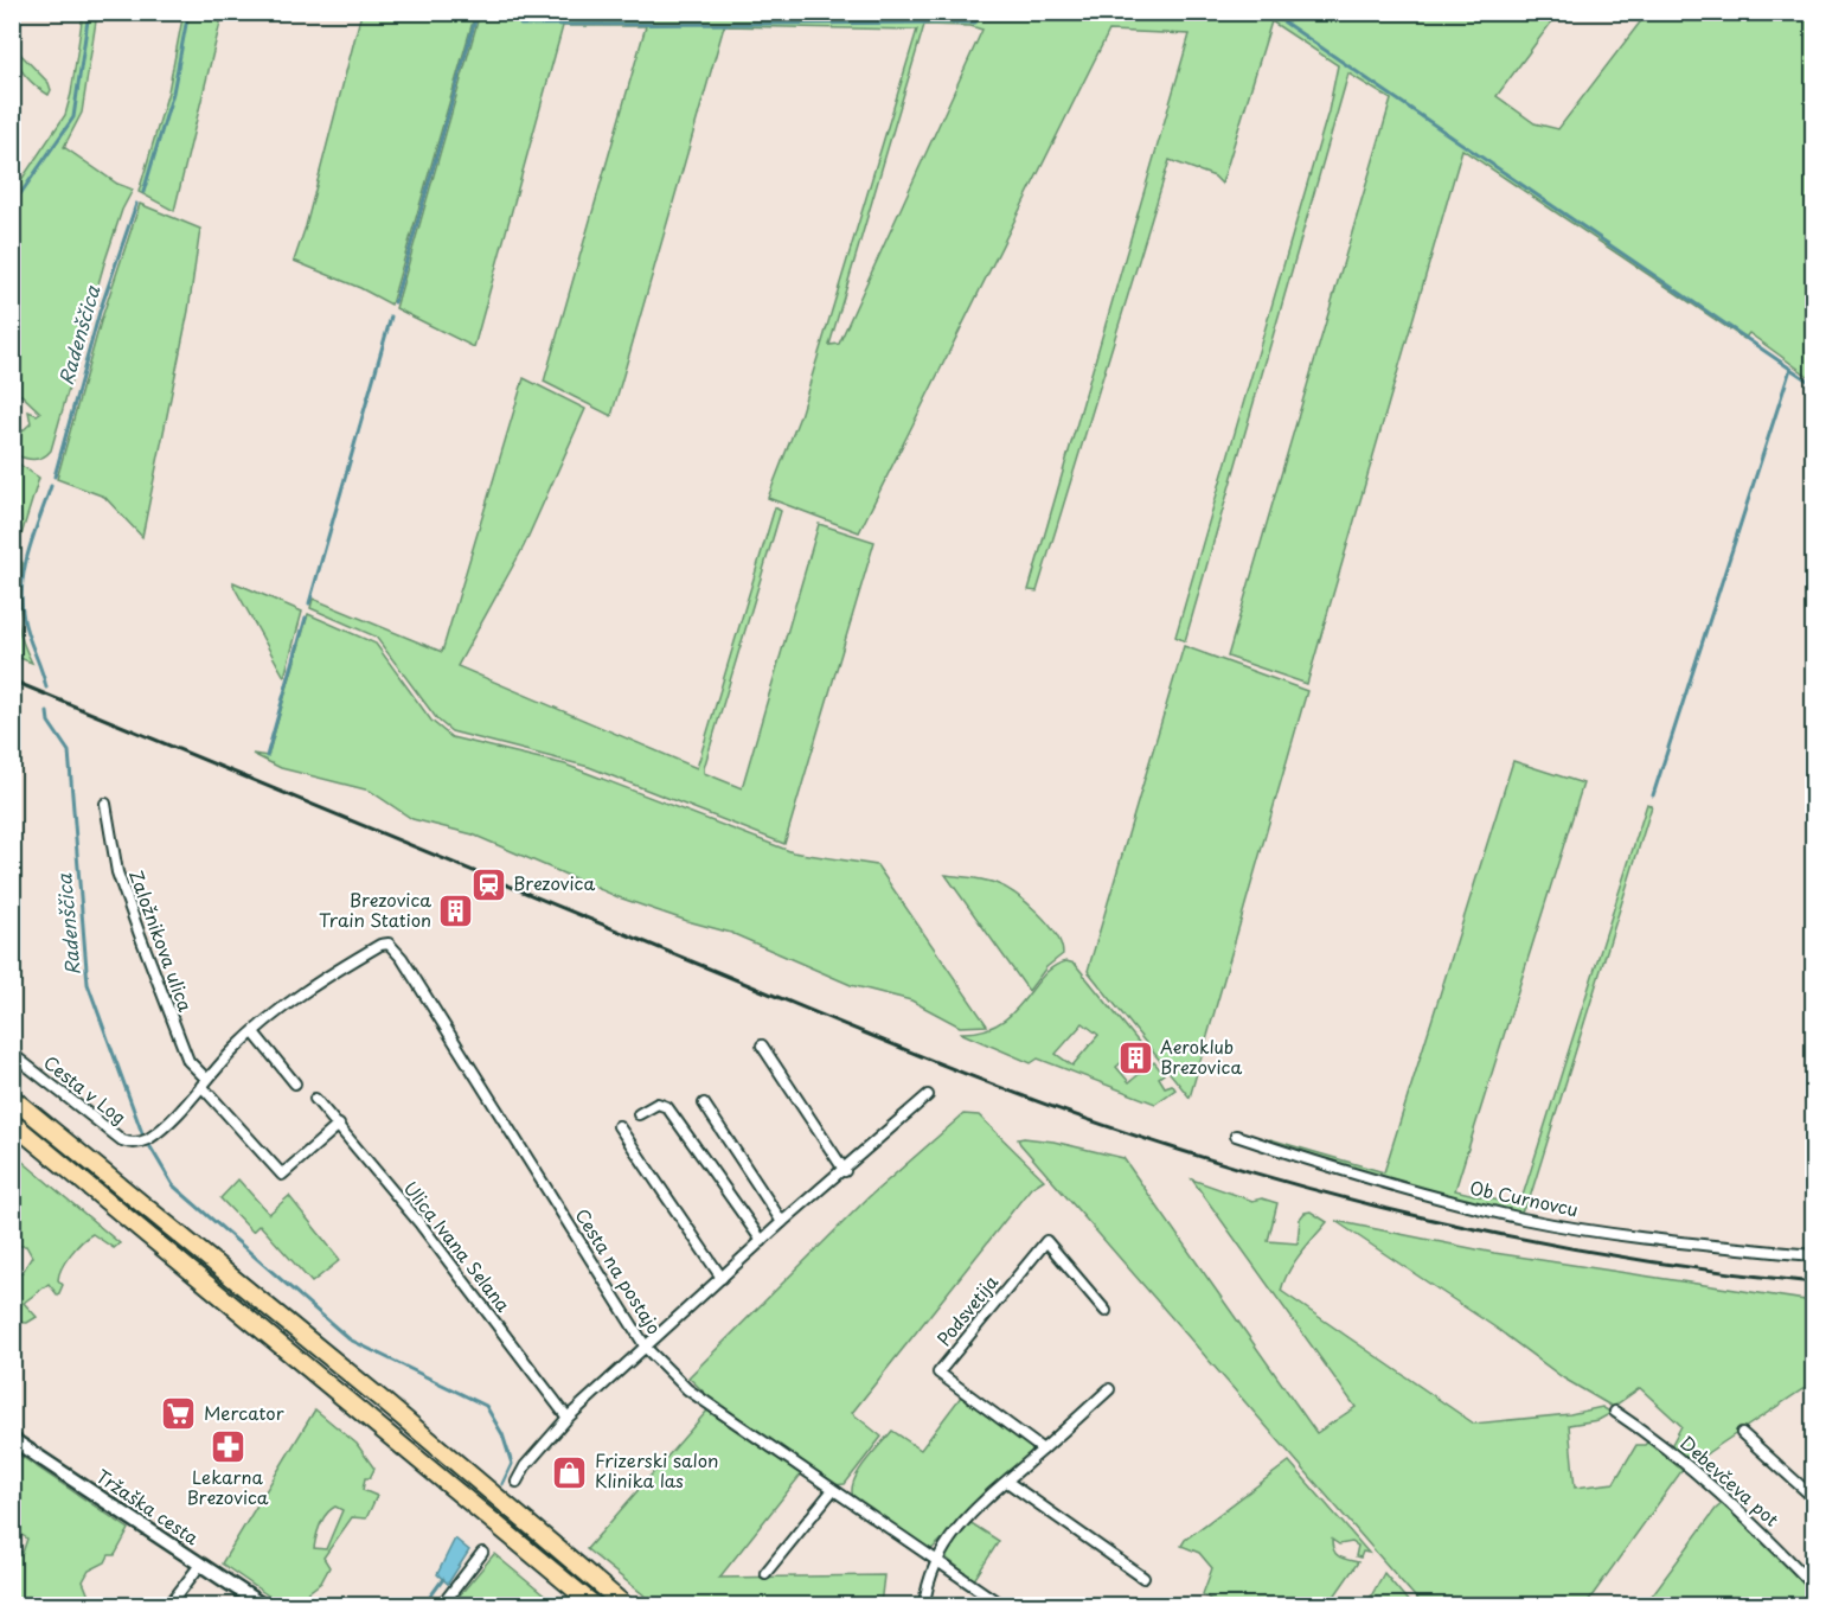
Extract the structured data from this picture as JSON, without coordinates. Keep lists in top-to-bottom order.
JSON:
{
  "streets": {
    "main road": ["Tržaška cesta"],
    "street": [
      "Založnikova ulica",
      "Cesta v Log",
      "Ob Curnovcu",
      "Ulica Ivana Selana",
      "Cesta na postajo",
      "Podsvetija",
      "Debevčeva pot"
    ]
  },
  "crossings": [
    ["Založnikova ulica", "Cesta v Log"],
    ["Založnikova ulica", "Ulica Ivana Selana"]
  ],
  "water": ["Radenščica"],
  "places": {
    "station": ["Brezovica"],
    "building": ["Brezovica Train Station", "Aeroklub Brezovica"],
    "supermarket": ["Mercator"],
    "pharmacy": ["Lekarna Brezovica"],
    "shop": ["Frizerski salon Klinika las"]
  }
}
